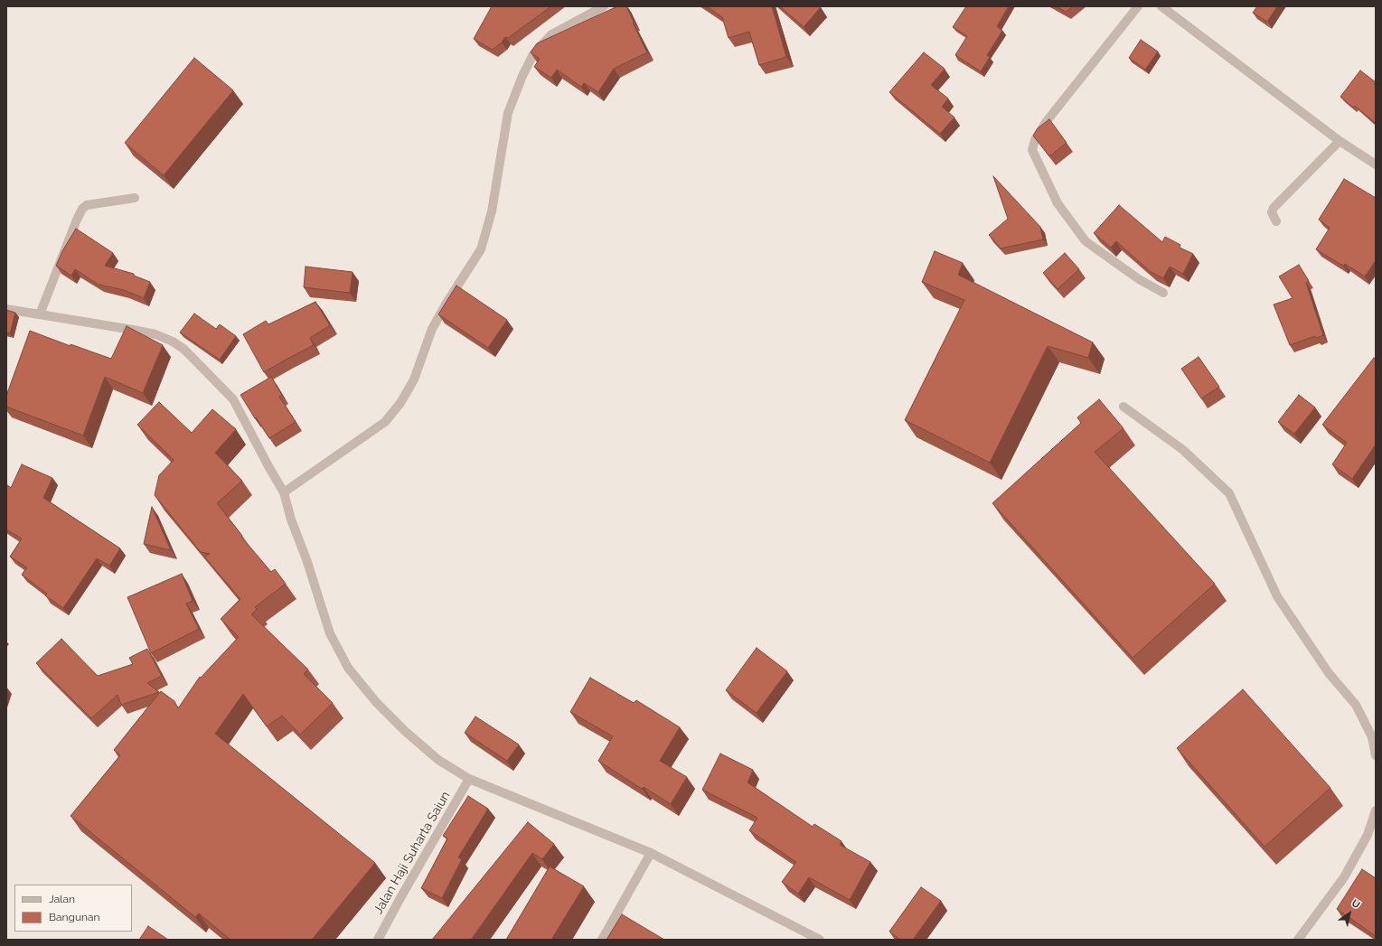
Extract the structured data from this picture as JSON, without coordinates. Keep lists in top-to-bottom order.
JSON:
{
  "streets": {
    "street": ["Jalan Haji Suharta Saiun"]
  },
  "legend": ["Jalan", "Bangunan"],
  "north": "top right"
}
